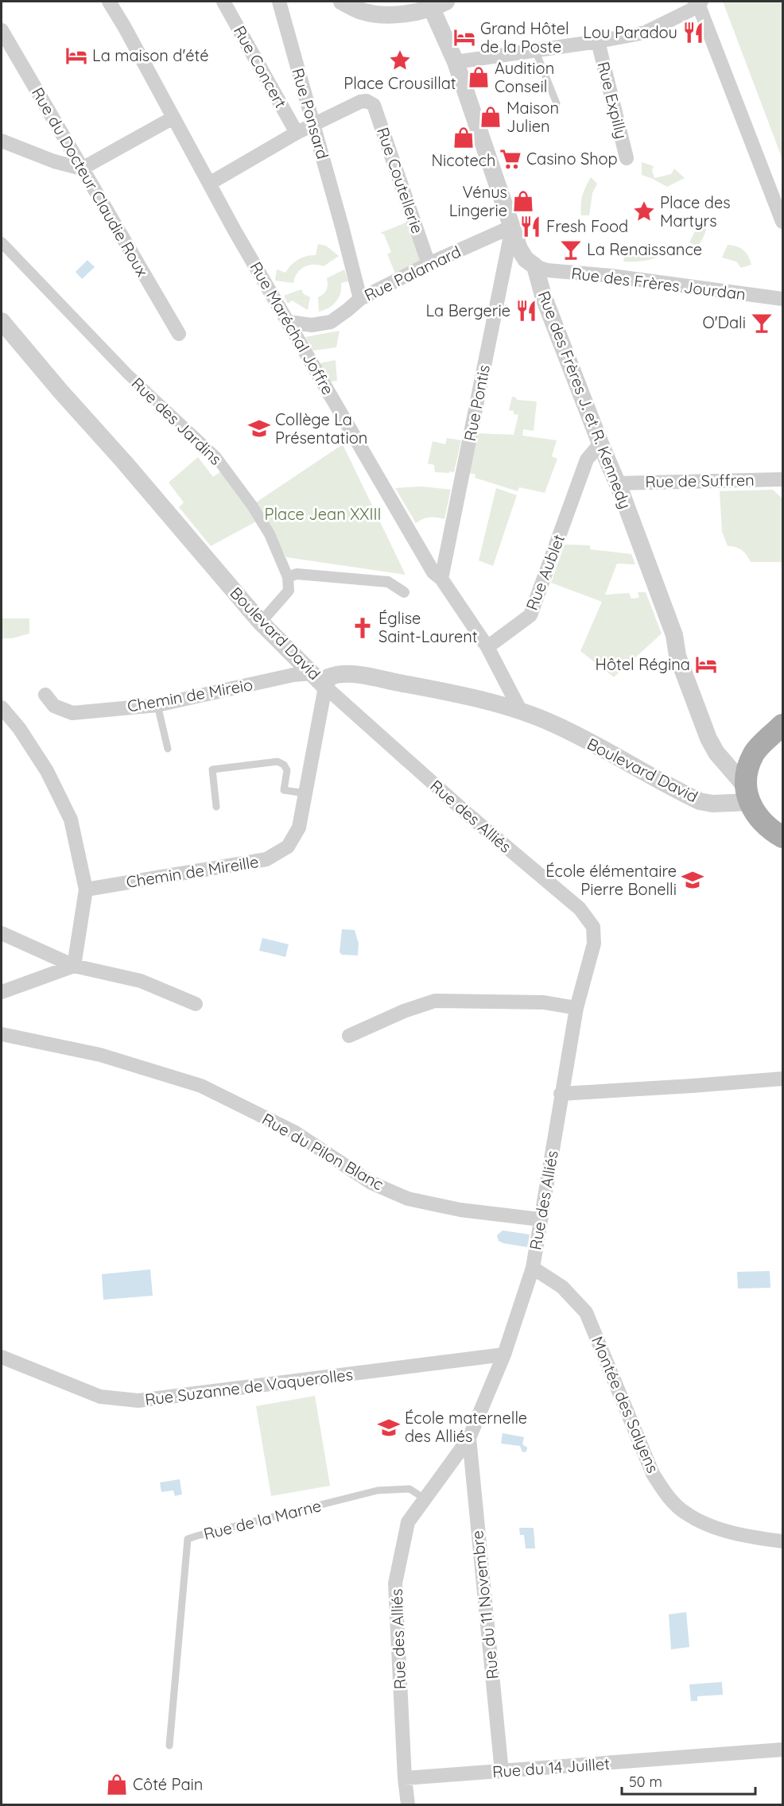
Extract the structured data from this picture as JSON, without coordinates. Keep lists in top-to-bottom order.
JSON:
{
  "streets": {
    "street": [
      "Rue Concert",
      "Rue Expilly",
      "Rue Ponsard",
      "Rue Coutellerie",
      "Rue du Docteur Claudie Roux",
      "Rue Palamard",
      "Rue des Frères Jourdan",
      "Rue Maréchal Joffre",
      "Rue des Frères J. et R. Kennedy",
      "Rue Pontis",
      "Rue des Jardins",
      "Rue de Suffren",
      "Rue Aublet",
      "Boulevard David",
      "Chemin de Mireio",
      "Rue des Alliés",
      "Chemin de Mireille",
      "Rue du Pilon Blanc",
      "Rue Suzanne de Vaquerolles",
      "Montée des Salyens",
      "Rue du 11 Novembre",
      "Rue du 14 Juillet"
    ],
    "lane": ["Rue de la Marne"]
  },
  "crossings": [
    ["Rue Ponsard", "Rue Coutellerie"],
    ["Rue Ponsard", "Rue Palamard"],
    ["Rue Coutellerie", "Rue Palamard"],
    ["Rue Palamard", "Rue Maréchal Joffre"],
    ["Rue Palamard", "Rue des Frères J. et R. Kennedy"],
    ["Rue Palamard", "Rue Pontis"],
    ["Rue des Frères Jourdan", "Rue des Frères J. et R. Kennedy"],
    ["Rue Maréchal Joffre", "Rue Pontis"],
    ["Rue Maréchal Joffre", "Rue Aublet"],
    ["Rue des Frères J. et R. Kennedy", "Rue Pontis"],
    ["Rue des Frères J. et R. Kennedy", "Rue de Suffren"],
    ["Rue des Frères J. et R. Kennedy", "Rue Aublet"],
    ["Rue des Frères J. et R. Kennedy", "Boulevard David"],
    ["Boulevard David", "Chemin de Mireio"],
    ["Boulevard David", "Rue des Alliés"],
    ["Boulevard David", "Chemin de Mireille"],
    ["Rue des Alliés", "Chemin de Mireille"],
    ["Rue des Alliés", "Rue du Pilon Blanc"],
    ["Rue des Alliés", "Rue Suzanne de Vaquerolles"],
    ["Rue des Alliés", "Montée des Salyens"],
    ["Rue des Alliés", "Rue de la Marne"],
    ["Rue des Alliés", "Rue du 11 Novembre"],
    ["Rue des Alliés", "Rue du 14 Juillet"],
    ["Rue du 11 Novembre", "Rue du 14 Juillet"]
  ],
  "parks": ["Place Jean XXIII"],
  "places": {
    "restaurant": ["Lou Paradou", "Fresh Food", "La Bergerie"],
    "hotel": ["Grand Hôtel de la Poste", "La maison d'été", "Hôtel Régina"],
    "place": ["Place Crousillat", "Place des Martyrs"],
    "shop": [
      "Audition Conseil",
      "Maison Julien",
      "Nicotech",
      "Vénus Lingerie",
      "Côté Pain"
    ],
    "supermarket": ["Casino Shop"],
    "bar": ["La Renaissance", "O'Dali"],
    "school or university": ["Collège La Présentation", "École élémentaire Pierre Bonelli", "École maternelle des Alliés"],
    "church": ["Église Saint-Laurent"]
  },
  "scale_bar": "50 m"
}
